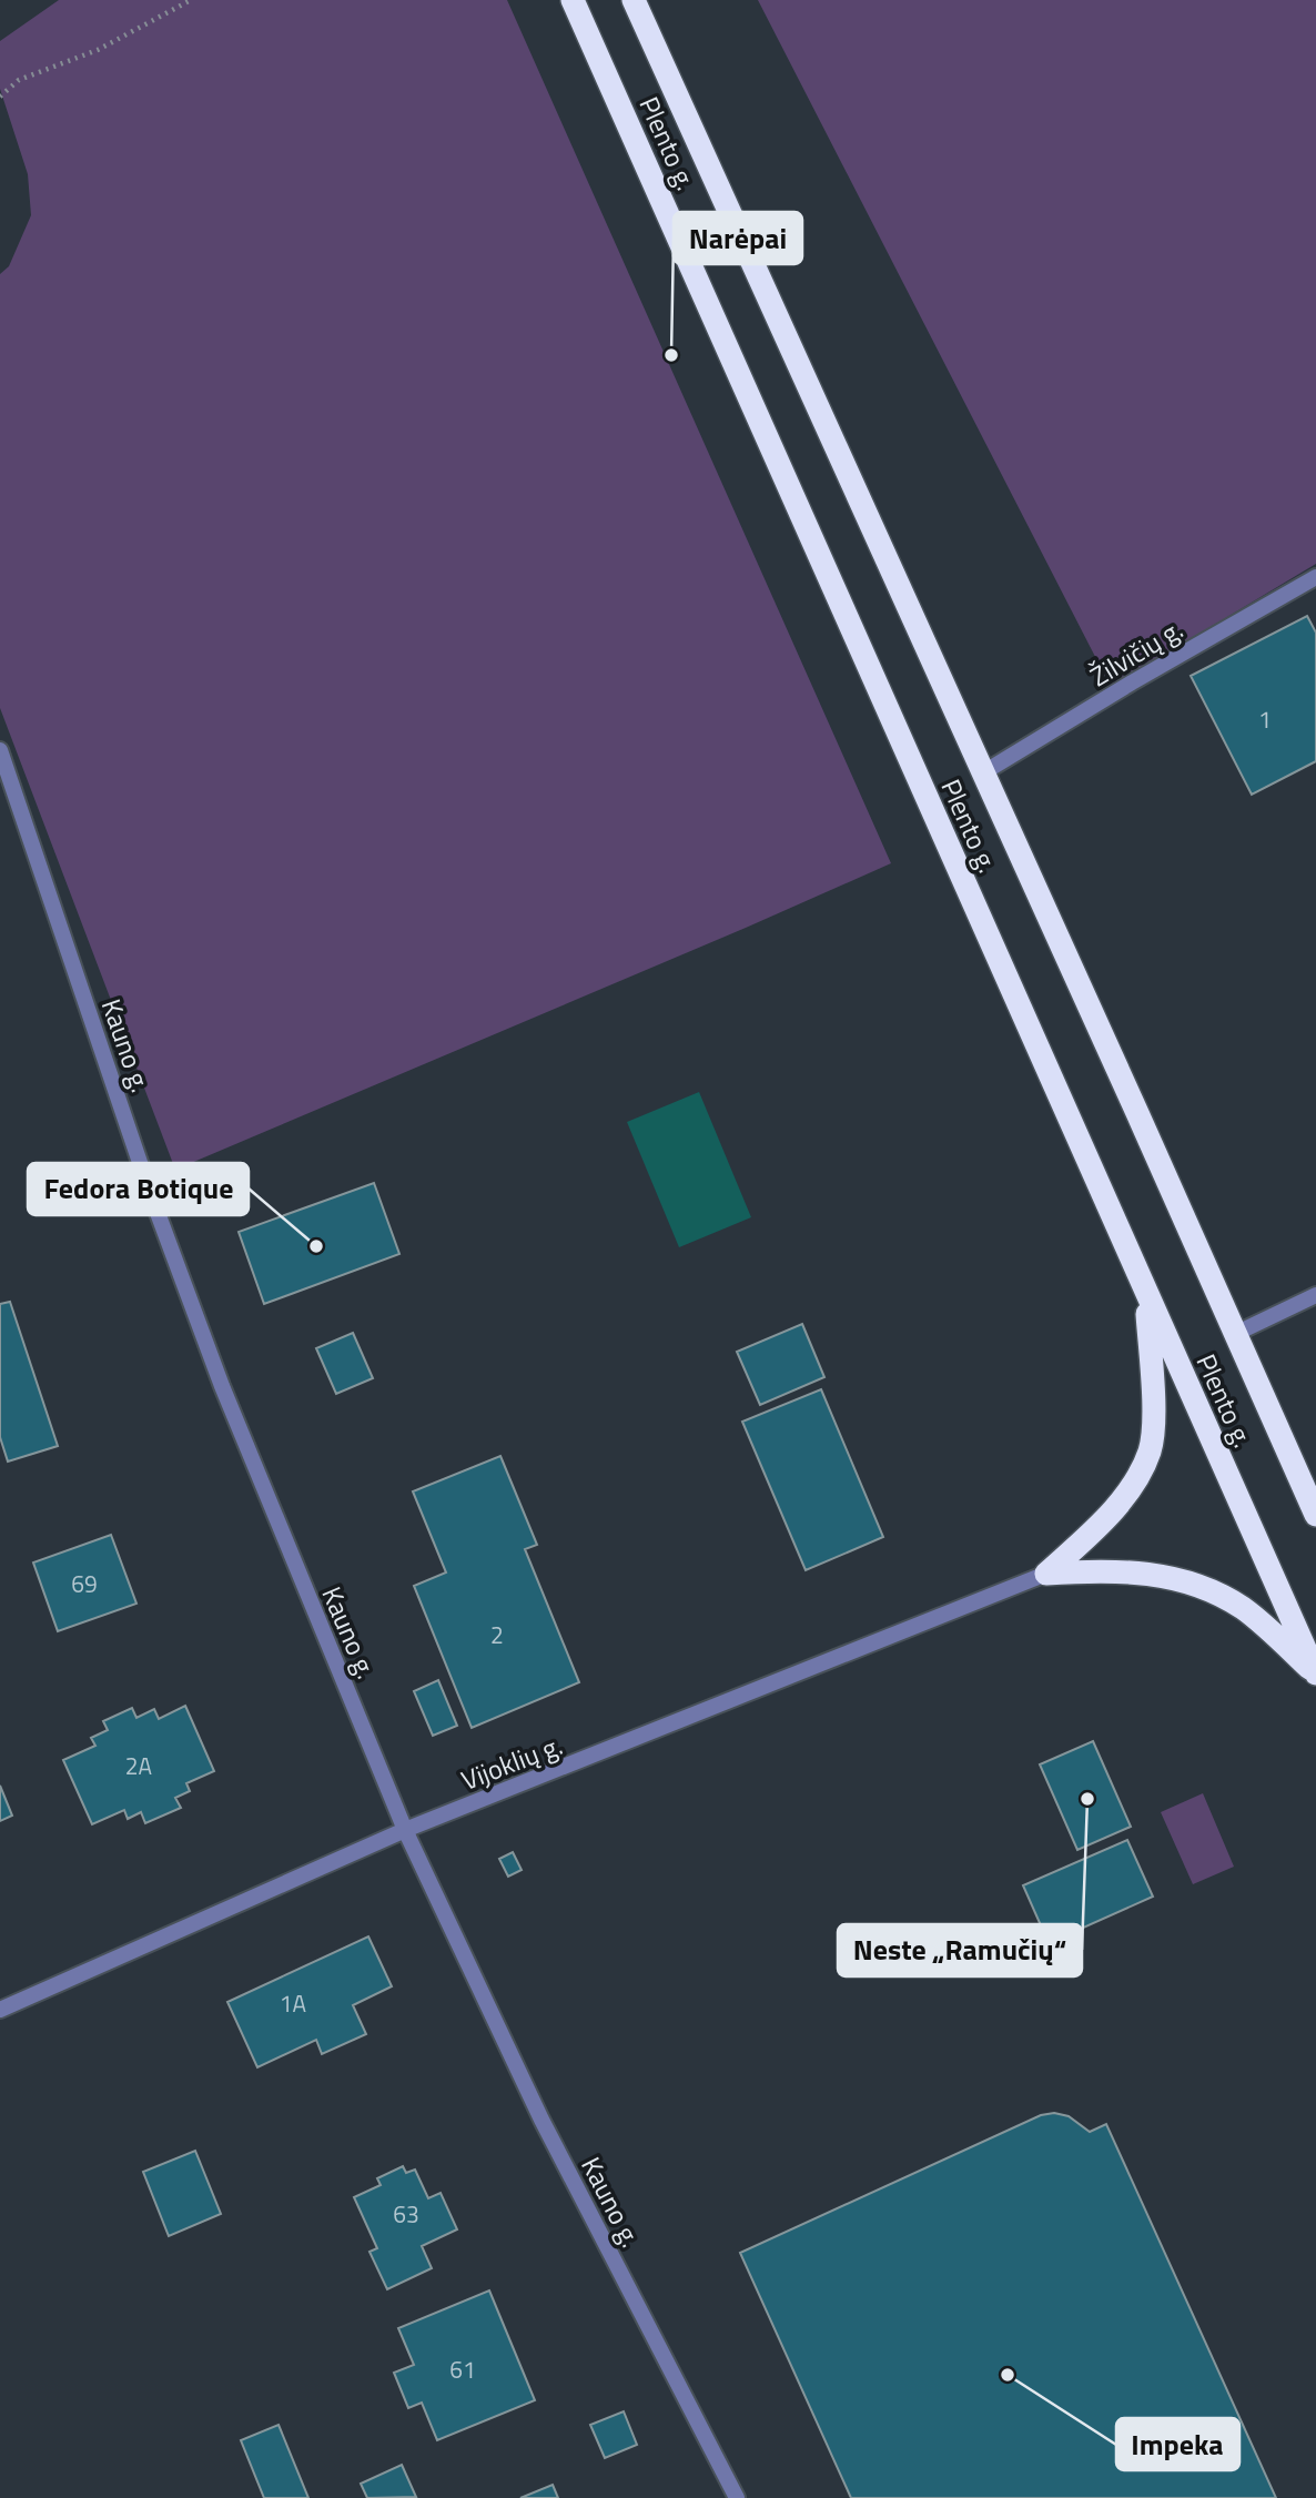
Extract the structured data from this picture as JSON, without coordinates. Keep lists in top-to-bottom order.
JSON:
{
  "streets": {
    "highway": ["Plento g."],
    "street": ["Žilvičių g.", "Kauno g.", "Vijoklių g."]
  },
  "crossings": [
    ["Plento g.", "Žilvičių g."],
    ["Kauno g.", "Vijoklių g."]
  ],
  "places": [
    "Narėpai",
    "Fedora Botique",
    "Neste „Ramučių“",
    "Impeka"
  ],
  "house_numbers": [
    "1",
    "69",
    "2",
    "2A",
    "1A",
    "63",
    "61"
  ]
}
